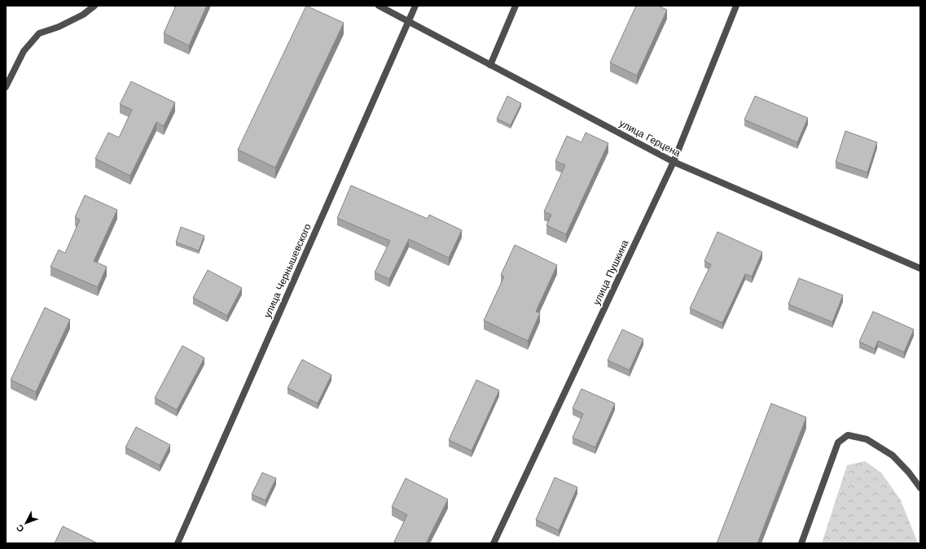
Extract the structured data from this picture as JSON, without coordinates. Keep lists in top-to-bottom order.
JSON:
{
  "streets": {
    "street": ["улица Герцена", "улица Чернышевского", "улица Пушкина"]
  },
  "crossings": [
    ["улица Герцена", "улица Чернышевского"],
    ["улица Герцена", "улица Пушкина"]
  ],
  "north": "bottom left"
}
